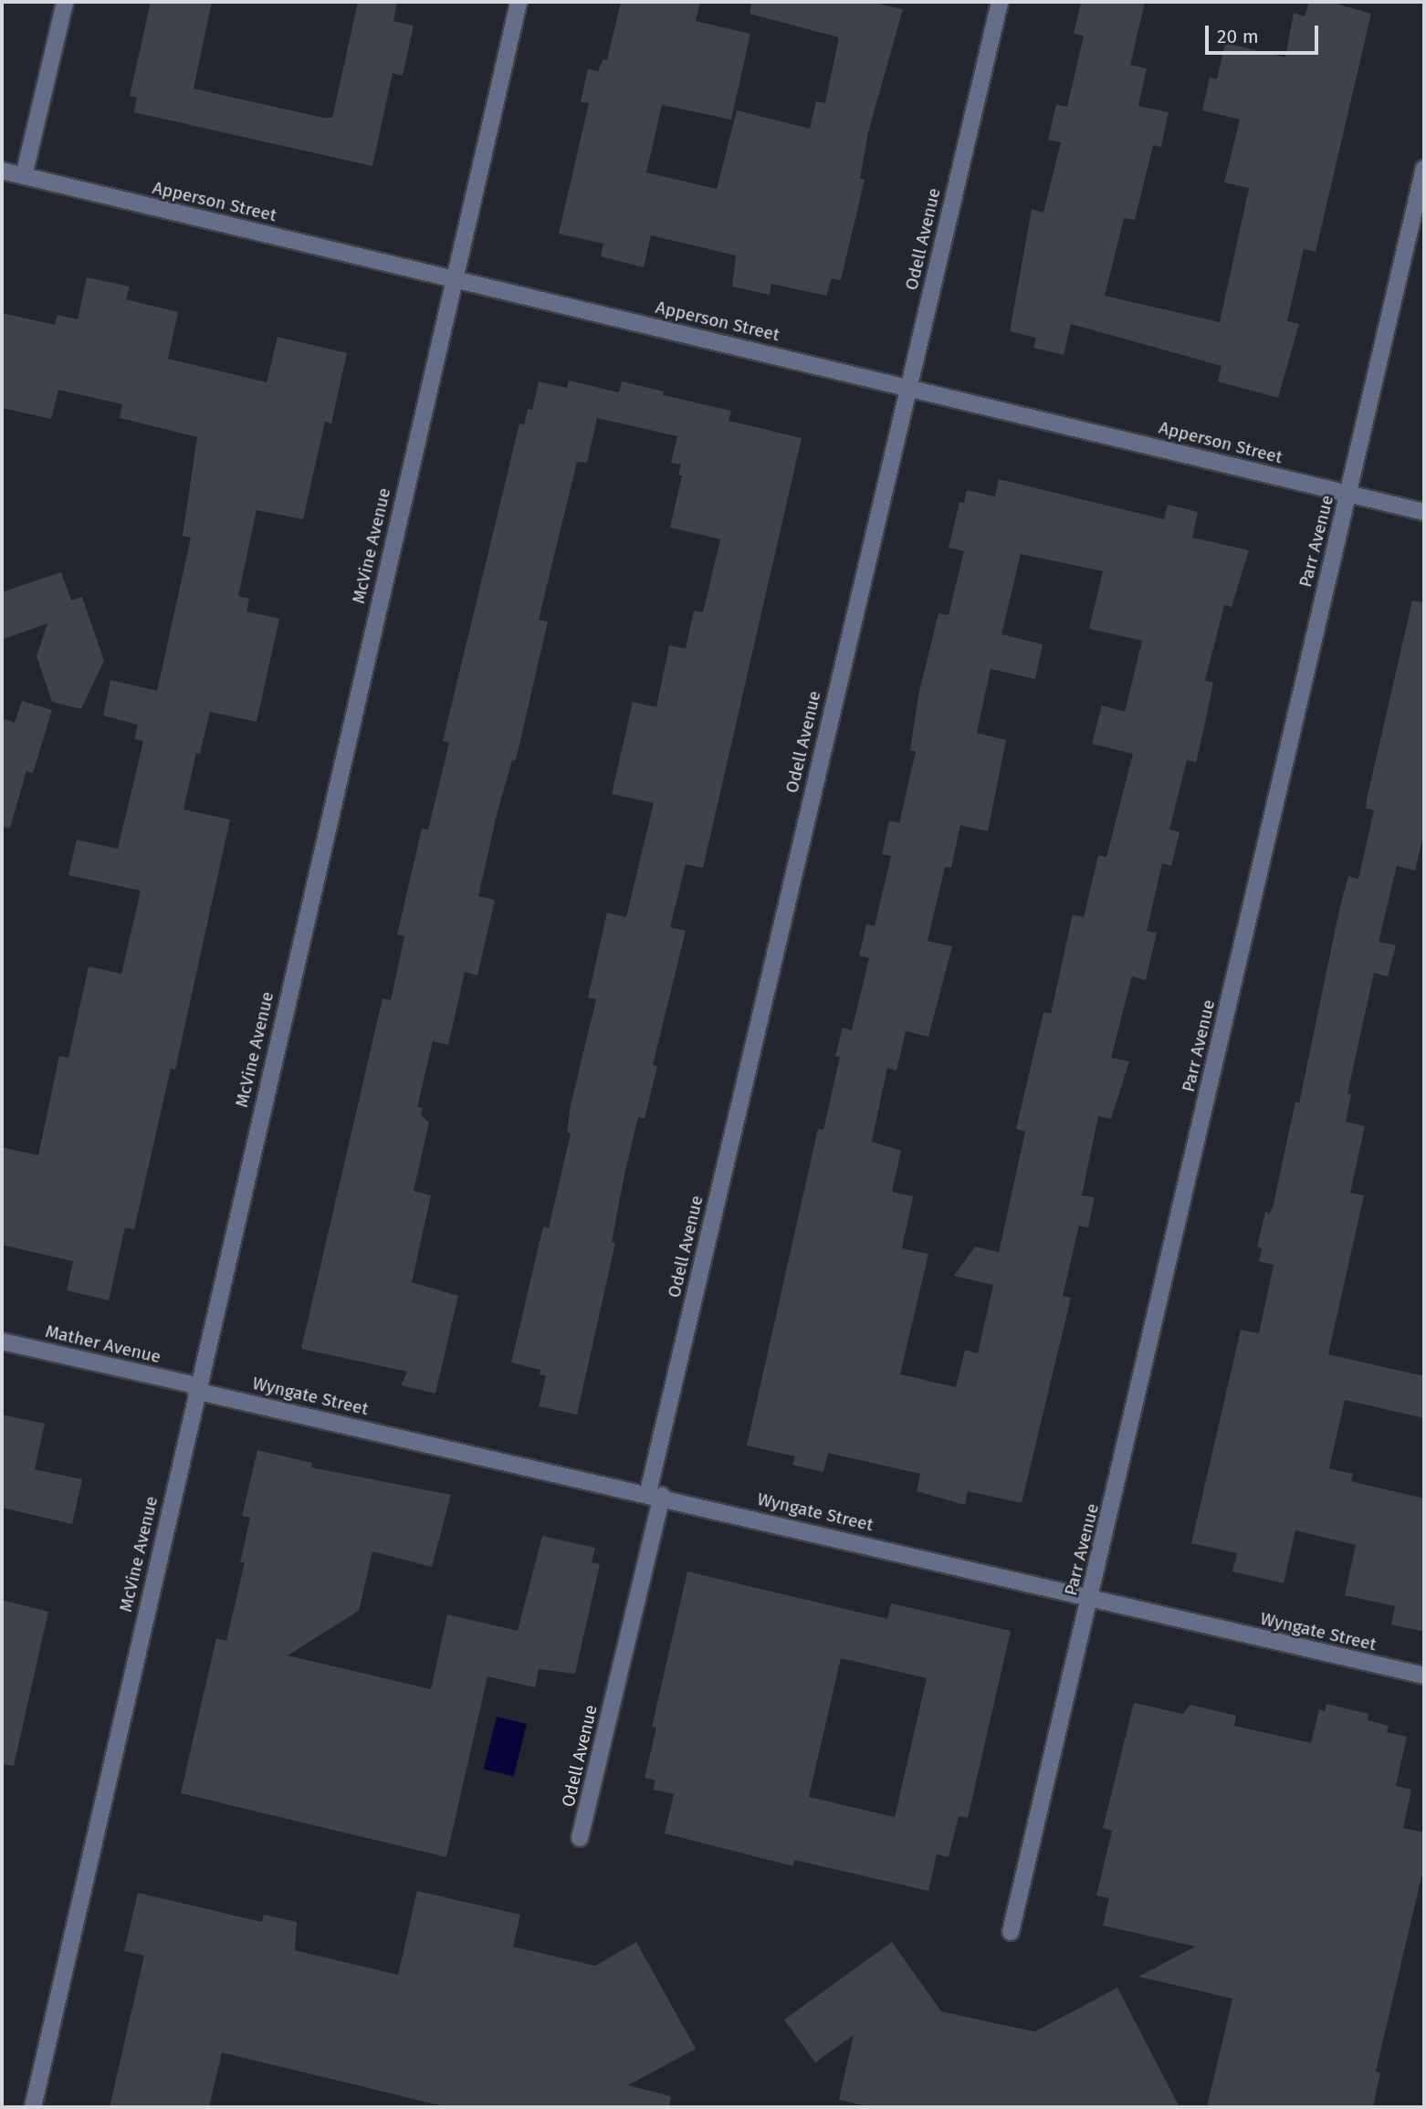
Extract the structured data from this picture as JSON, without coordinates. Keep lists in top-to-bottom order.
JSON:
{
  "streets": {
    "street": [
      "Apperson Street",
      "Odell Avenue",
      "Parr Avenue",
      "McVine Avenue",
      "Mather Avenue",
      "Wyngate Street"
    ]
  },
  "crossings": [
    ["Apperson Street", "Odell Avenue"],
    ["Apperson Street", "Parr Avenue"],
    ["Apperson Street", "McVine Avenue"],
    ["Odell Avenue", "Wyngate Street"],
    ["Parr Avenue", "Wyngate Street"],
    ["McVine Avenue", "Mather Avenue"],
    ["McVine Avenue", "Wyngate Street"],
    ["Mather Avenue", "Wyngate Street"]
  ],
  "scale_bar": "20 m"
}
